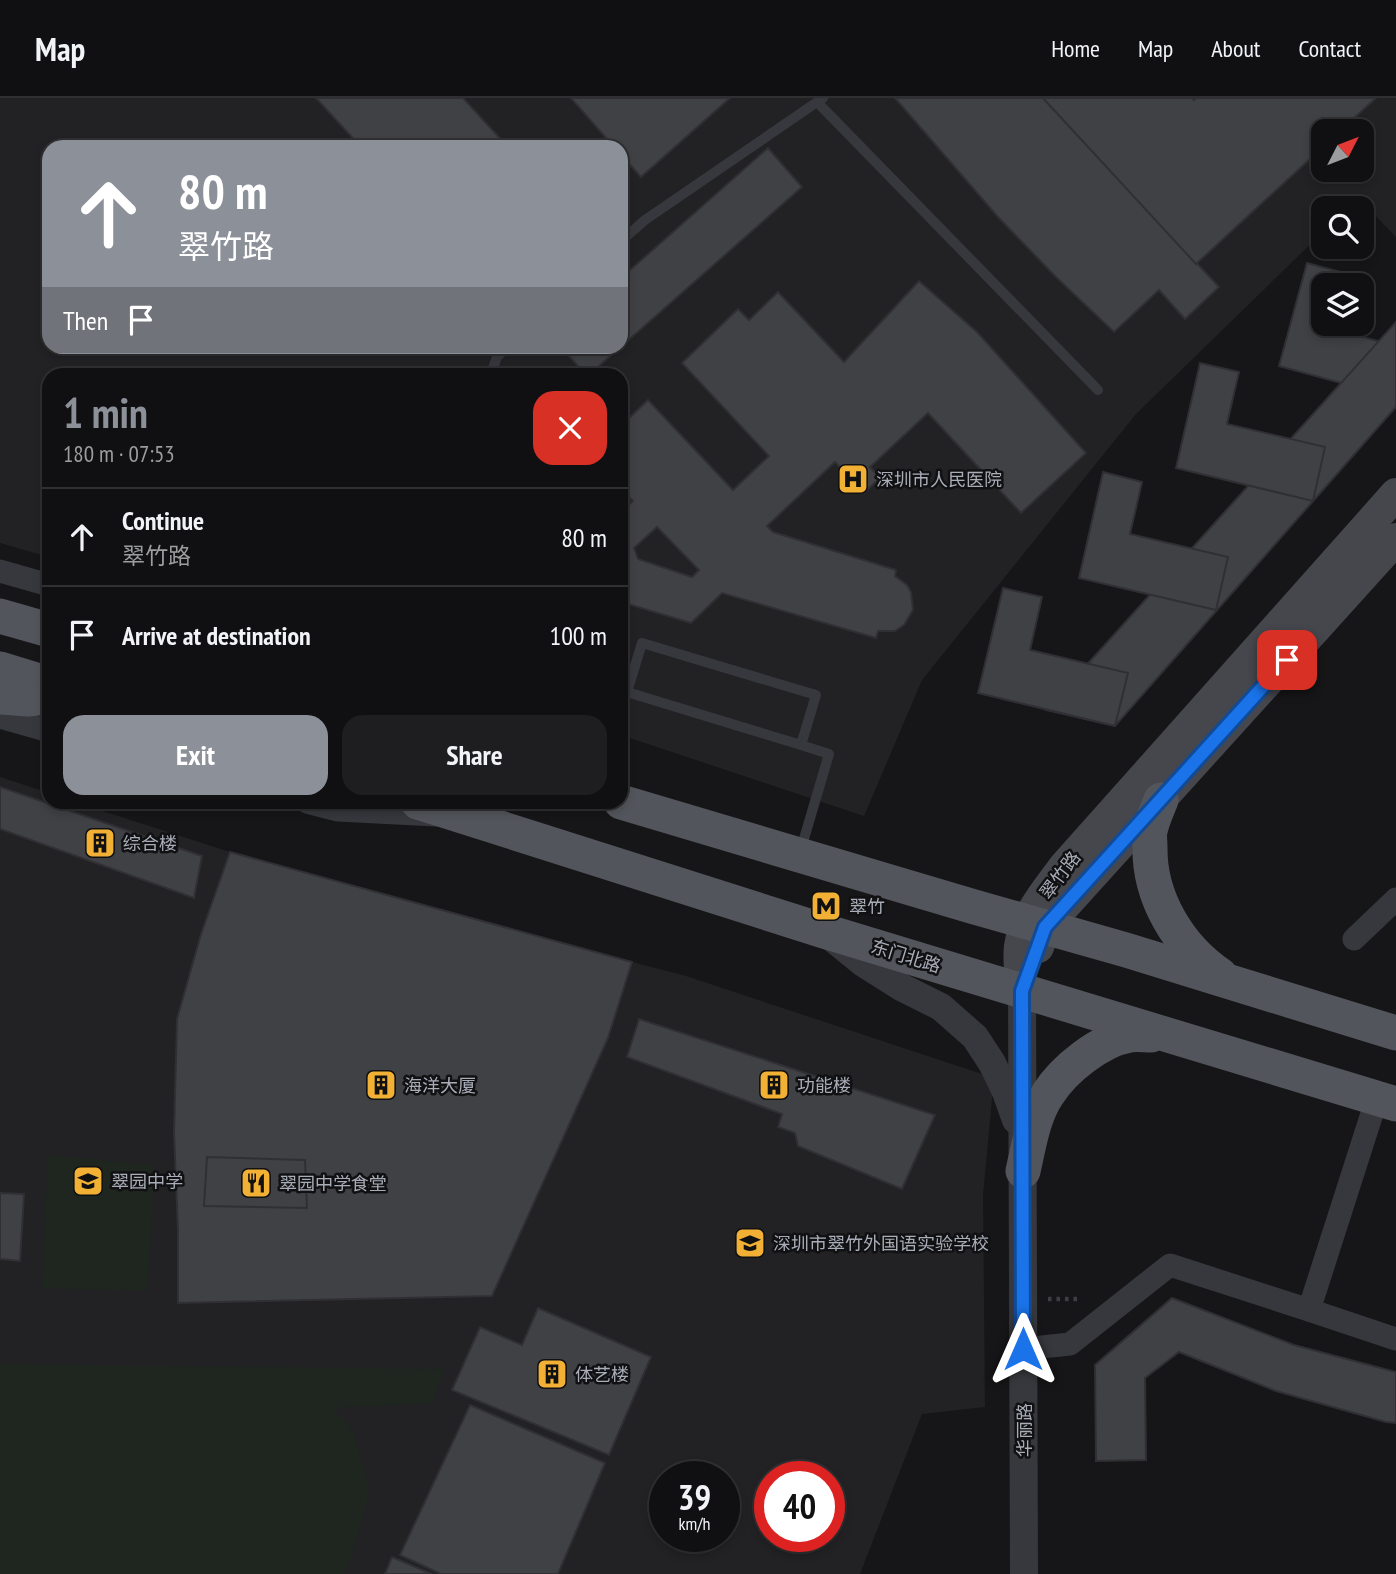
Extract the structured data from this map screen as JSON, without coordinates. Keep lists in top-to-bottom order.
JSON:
{
  "streets": {
    "main road": ["翠竹路", "东门北路"],
    "street": ["华丽路"]
  },
  "crossings": [
    ["翠竹路", "东门北路"],
    ["翠竹路", "华丽路"],
    ["东门北路", "华丽路"]
  ],
  "places": {
    "hospital": ["深圳市人民医院"],
    "building": [
      "综合楼",
      "海洋大厦",
      "功能楼",
      "体艺楼"
    ],
    "metro station": ["翠竹"],
    "school or university": ["翠园中学", "深圳市翠竹外国语实验学校"],
    "restaurant": ["翠园中学食堂"]
  },
  "north": "top right",
  "page": {
    "header": "Map",
    "nav": [
      "Home",
      "Map",
      "About",
      "Contact"
    ],
    "turn": ["80 m", "翠竹路"],
    "then": "Then",
    "heading": ["1 min", "180 m · 07:53"],
    "list": [
      {
        "name": "Continue",
        "note": "翠竹路",
        "value": "80 m"
      },
      {
        "name": "Arrive at destination",
        "value": "100 m"
      }
    ],
    "buttons": ["Exit", "Share"],
    "speed": "39 km/h",
    "limit": "40"
  }
}
